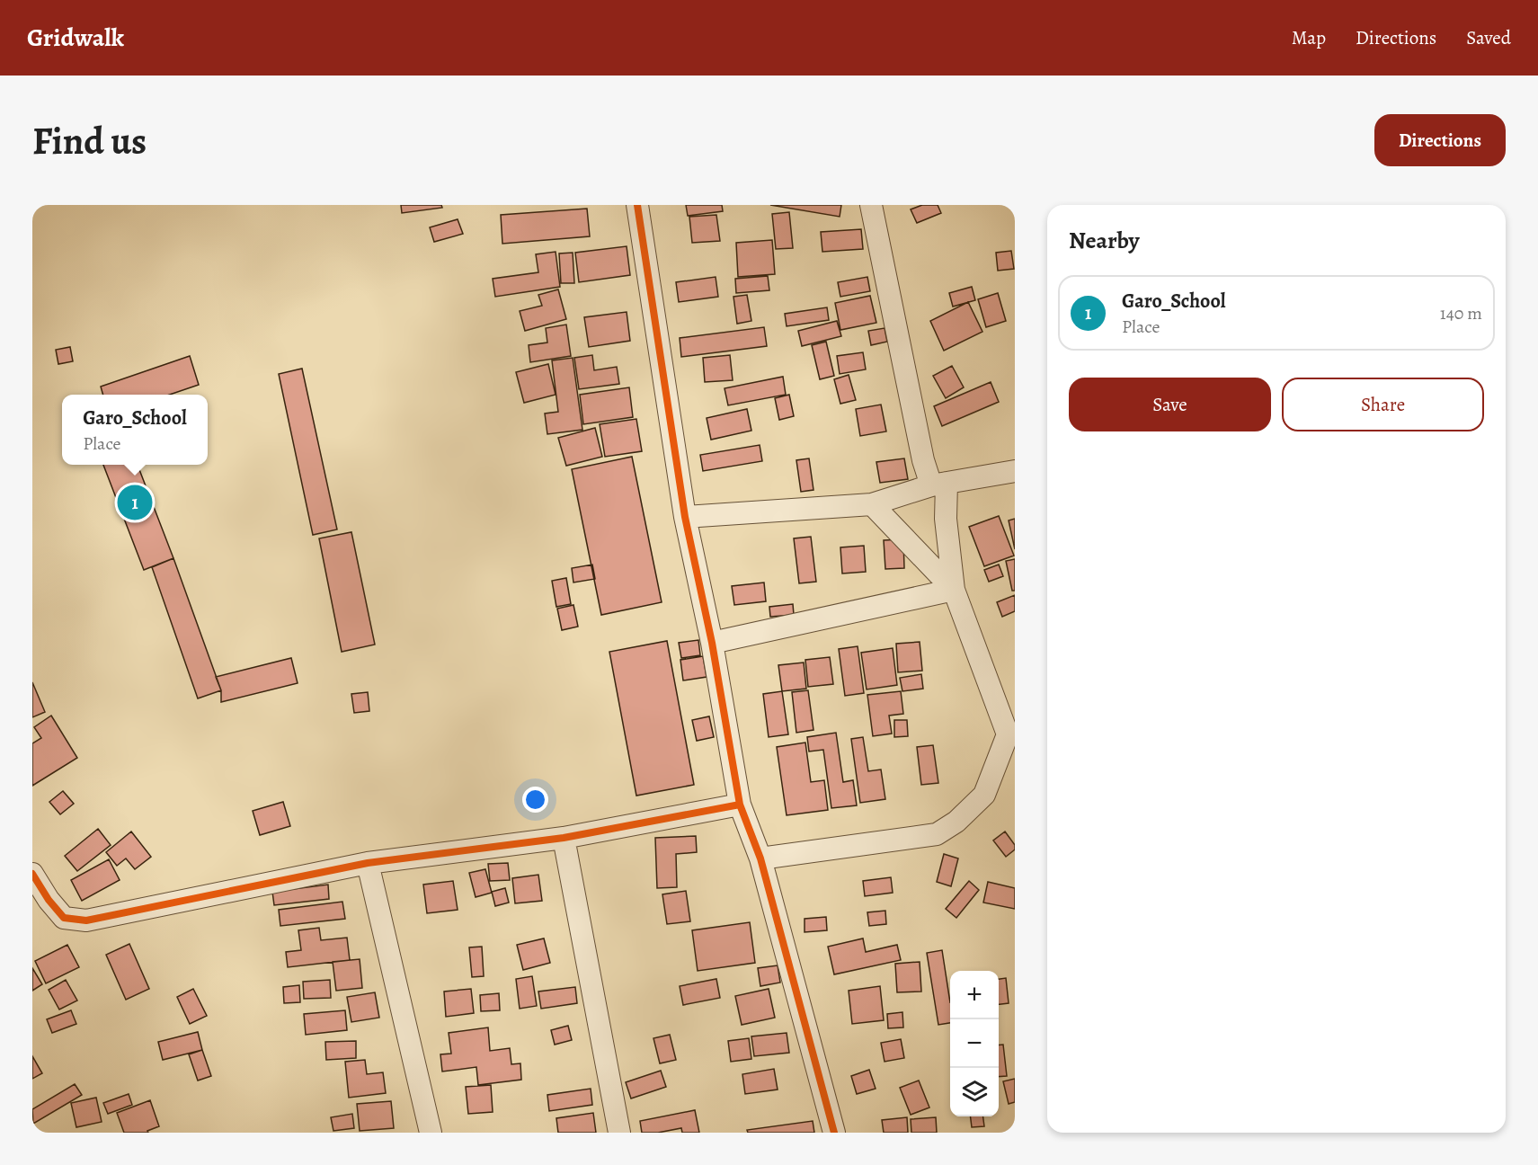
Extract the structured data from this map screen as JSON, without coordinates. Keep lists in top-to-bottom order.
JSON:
{
  "page": {
    "header": "Gridwalk",
    "nav": ["Map", "Directions", "Saved"],
    "buttons": [
      "Directions",
      ["Save", "Share"]
    ],
    "title": "Find us",
    "heading": "Nearby",
    "list": [
      {
        "mark": "1",
        "name": "Garo_School",
        "note": "Place",
        "value": "140 m"
      }
    ],
    "popup": ["Garo_School", "Place"],
    "pins": "1",
    "map_buttons": ["+", "−"]
  }
}
